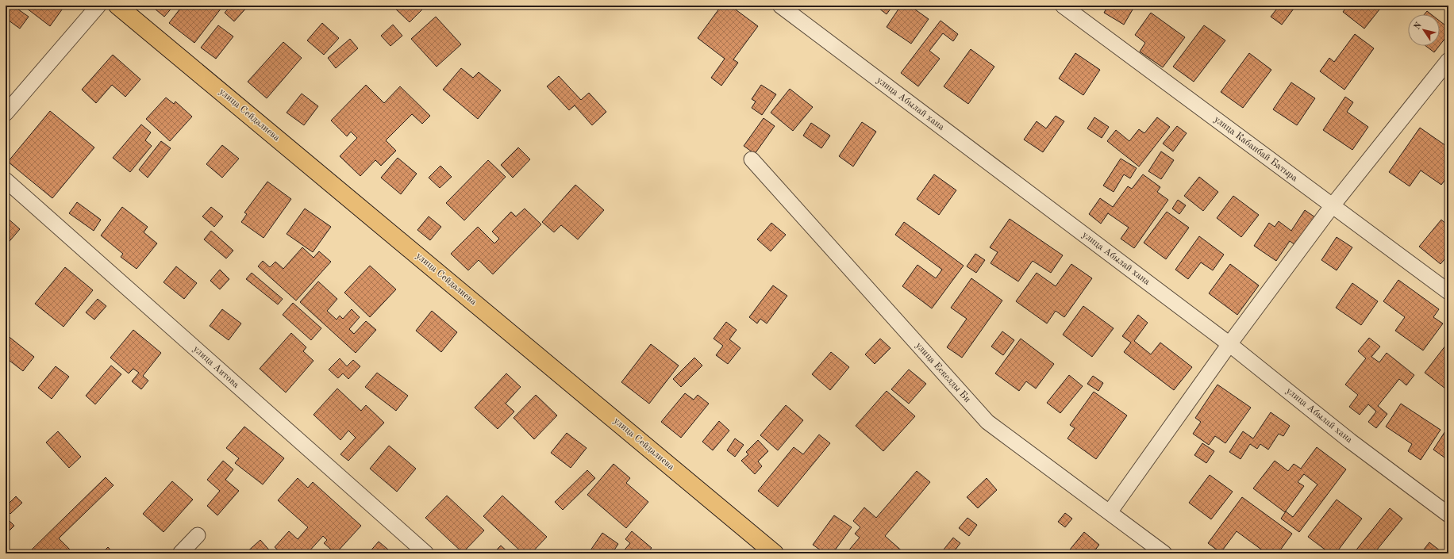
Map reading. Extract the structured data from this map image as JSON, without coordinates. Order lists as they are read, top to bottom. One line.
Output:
{"streets":{"main road":["улица Сейдалиева"],"street":["улица Абылай хана","улица Кабанбай Батыра","улица Аитова","улица Ескелды Би"]},"north":"top left"}
